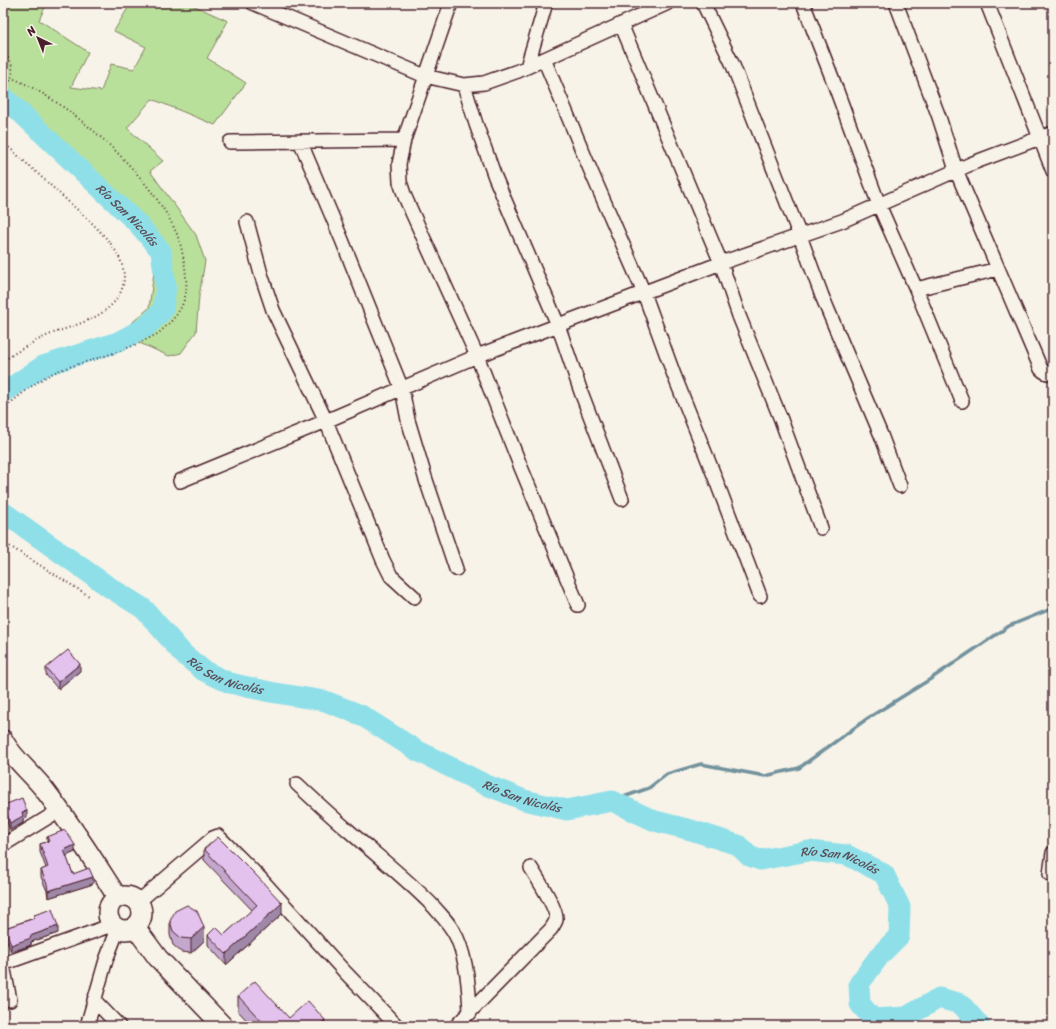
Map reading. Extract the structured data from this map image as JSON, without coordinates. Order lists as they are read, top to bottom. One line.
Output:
{"water":["Río San Nicolás"],"north":"top left"}
